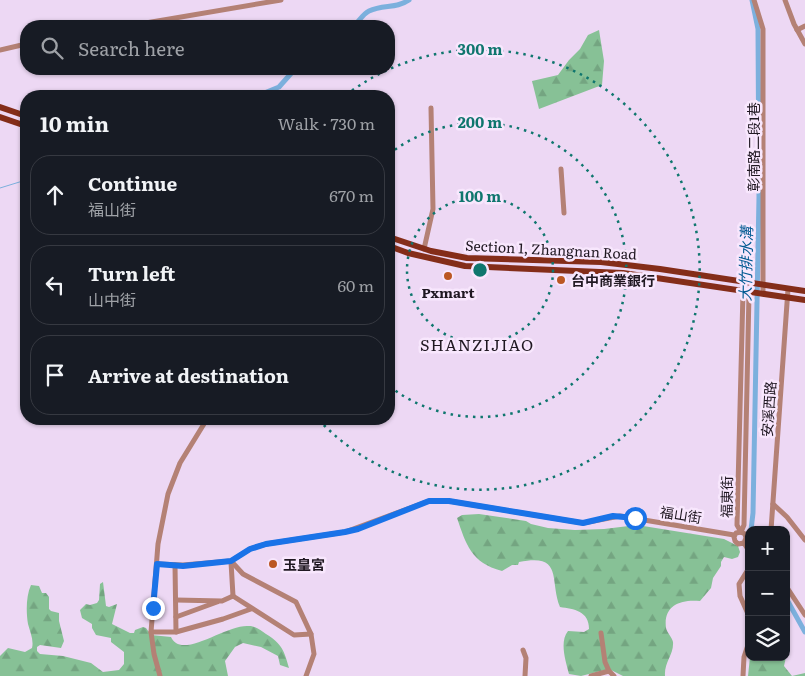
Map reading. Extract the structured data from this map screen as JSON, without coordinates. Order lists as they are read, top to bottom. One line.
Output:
{"streets":{"main road":["Section 1, Zhangnan Road","福東街"],"street":["彰南路二段1巷","安溪西路","福山街"]},"crossings":[["彰南路二段1巷","Section 1, Zhangnan Road"],["Section 1, Zhangnan Road","安溪西路"],["Section 1, Zhangnan Road","福東街"],["福東街","福山街"]],"districts":["SHANZIJIAO"],"water":["大竹排水溝"],"places":["Pxmart","台中商業銀行","玉皇宮"],"page":{"search":"Search here","heading":["10 min","Walk · 730 m"],"list":[["Continue","福山街","670 m"],["Turn left","山中街","60 m"],"Arrive at destination"],"map_buttons":["+","−"]},"rings":["300 m","200 m","100 m"]}
